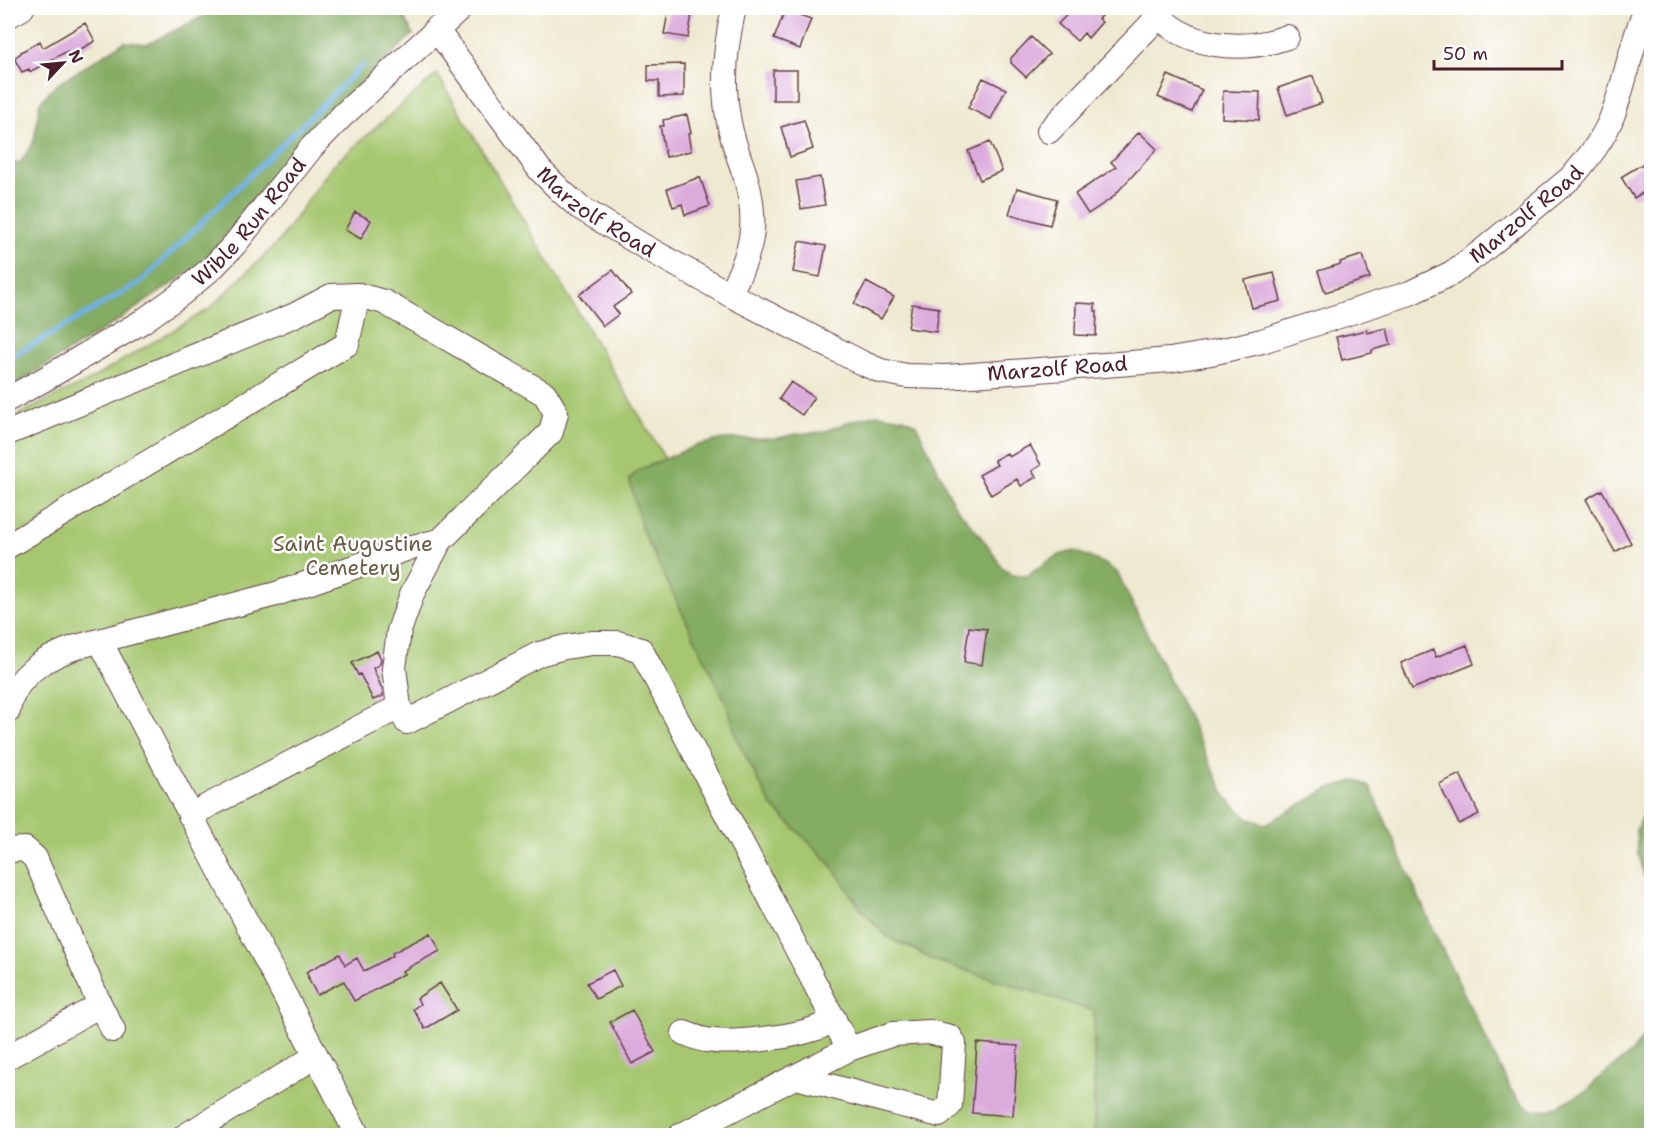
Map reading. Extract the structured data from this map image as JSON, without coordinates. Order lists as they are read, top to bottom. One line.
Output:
{"streets":{"street":["Marzolf Road","Wible Run Road"]},"crossings":[["Marzolf Road","Wible Run Road"]],"parks":["Saint Augustine Cemetery"],"scale_bar":"50 m","north":"top right"}
